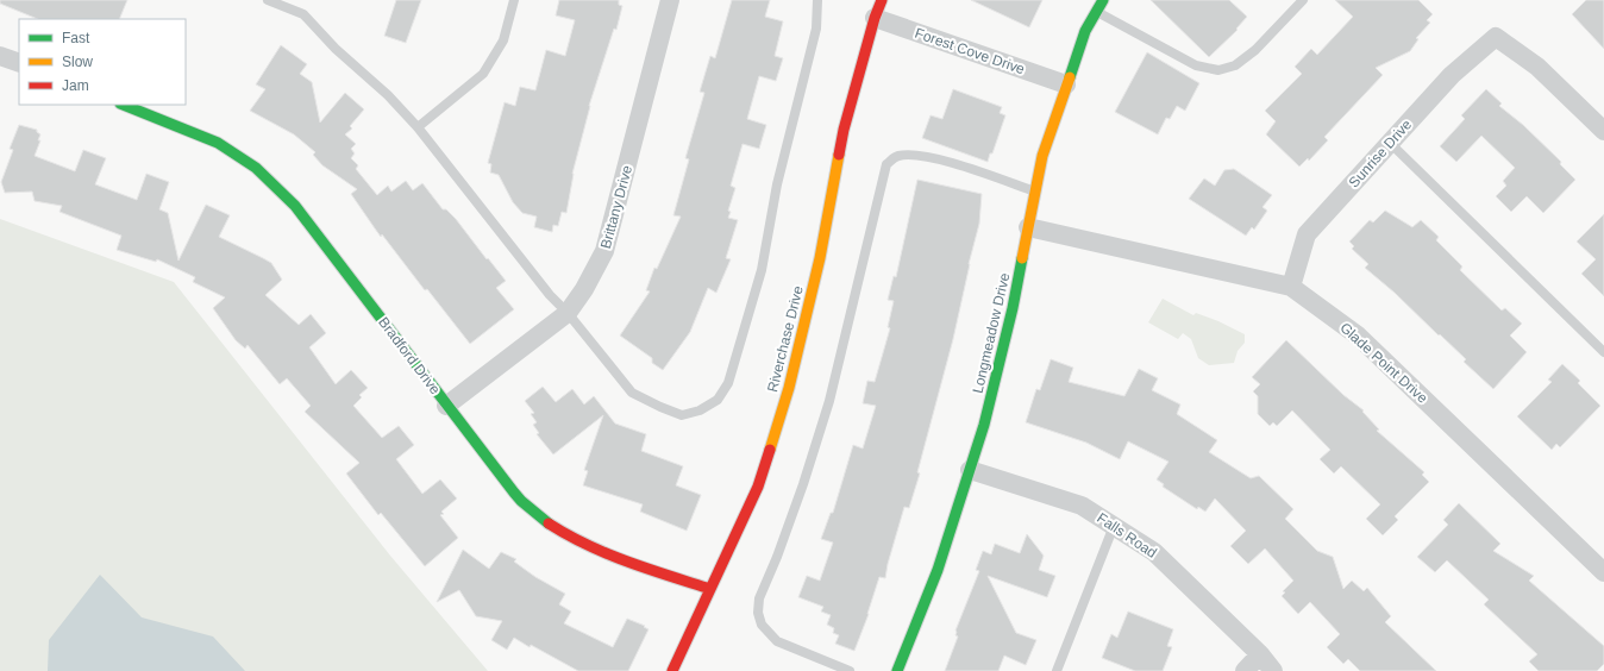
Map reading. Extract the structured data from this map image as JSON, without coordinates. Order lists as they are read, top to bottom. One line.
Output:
{"streets":{"street":["Forest Cove Drive","Sunrise Drive","Brittany Drive","Longmeadow Drive","Riverchase Drive","Bradford Drive","Glade Point Drive","Falls Road"]},"crossings":[["Forest Cove Drive","Longmeadow Drive"],["Forest Cove Drive","Riverchase Drive"],["Sunrise Drive","Glade Point Drive"],["Brittany Drive","Bradford Drive"],["Longmeadow Drive","Glade Point Drive"],["Longmeadow Drive","Falls Road"],["Riverchase Drive","Bradford Drive"]],"legend":["Fast","Slow","Jam"]}
